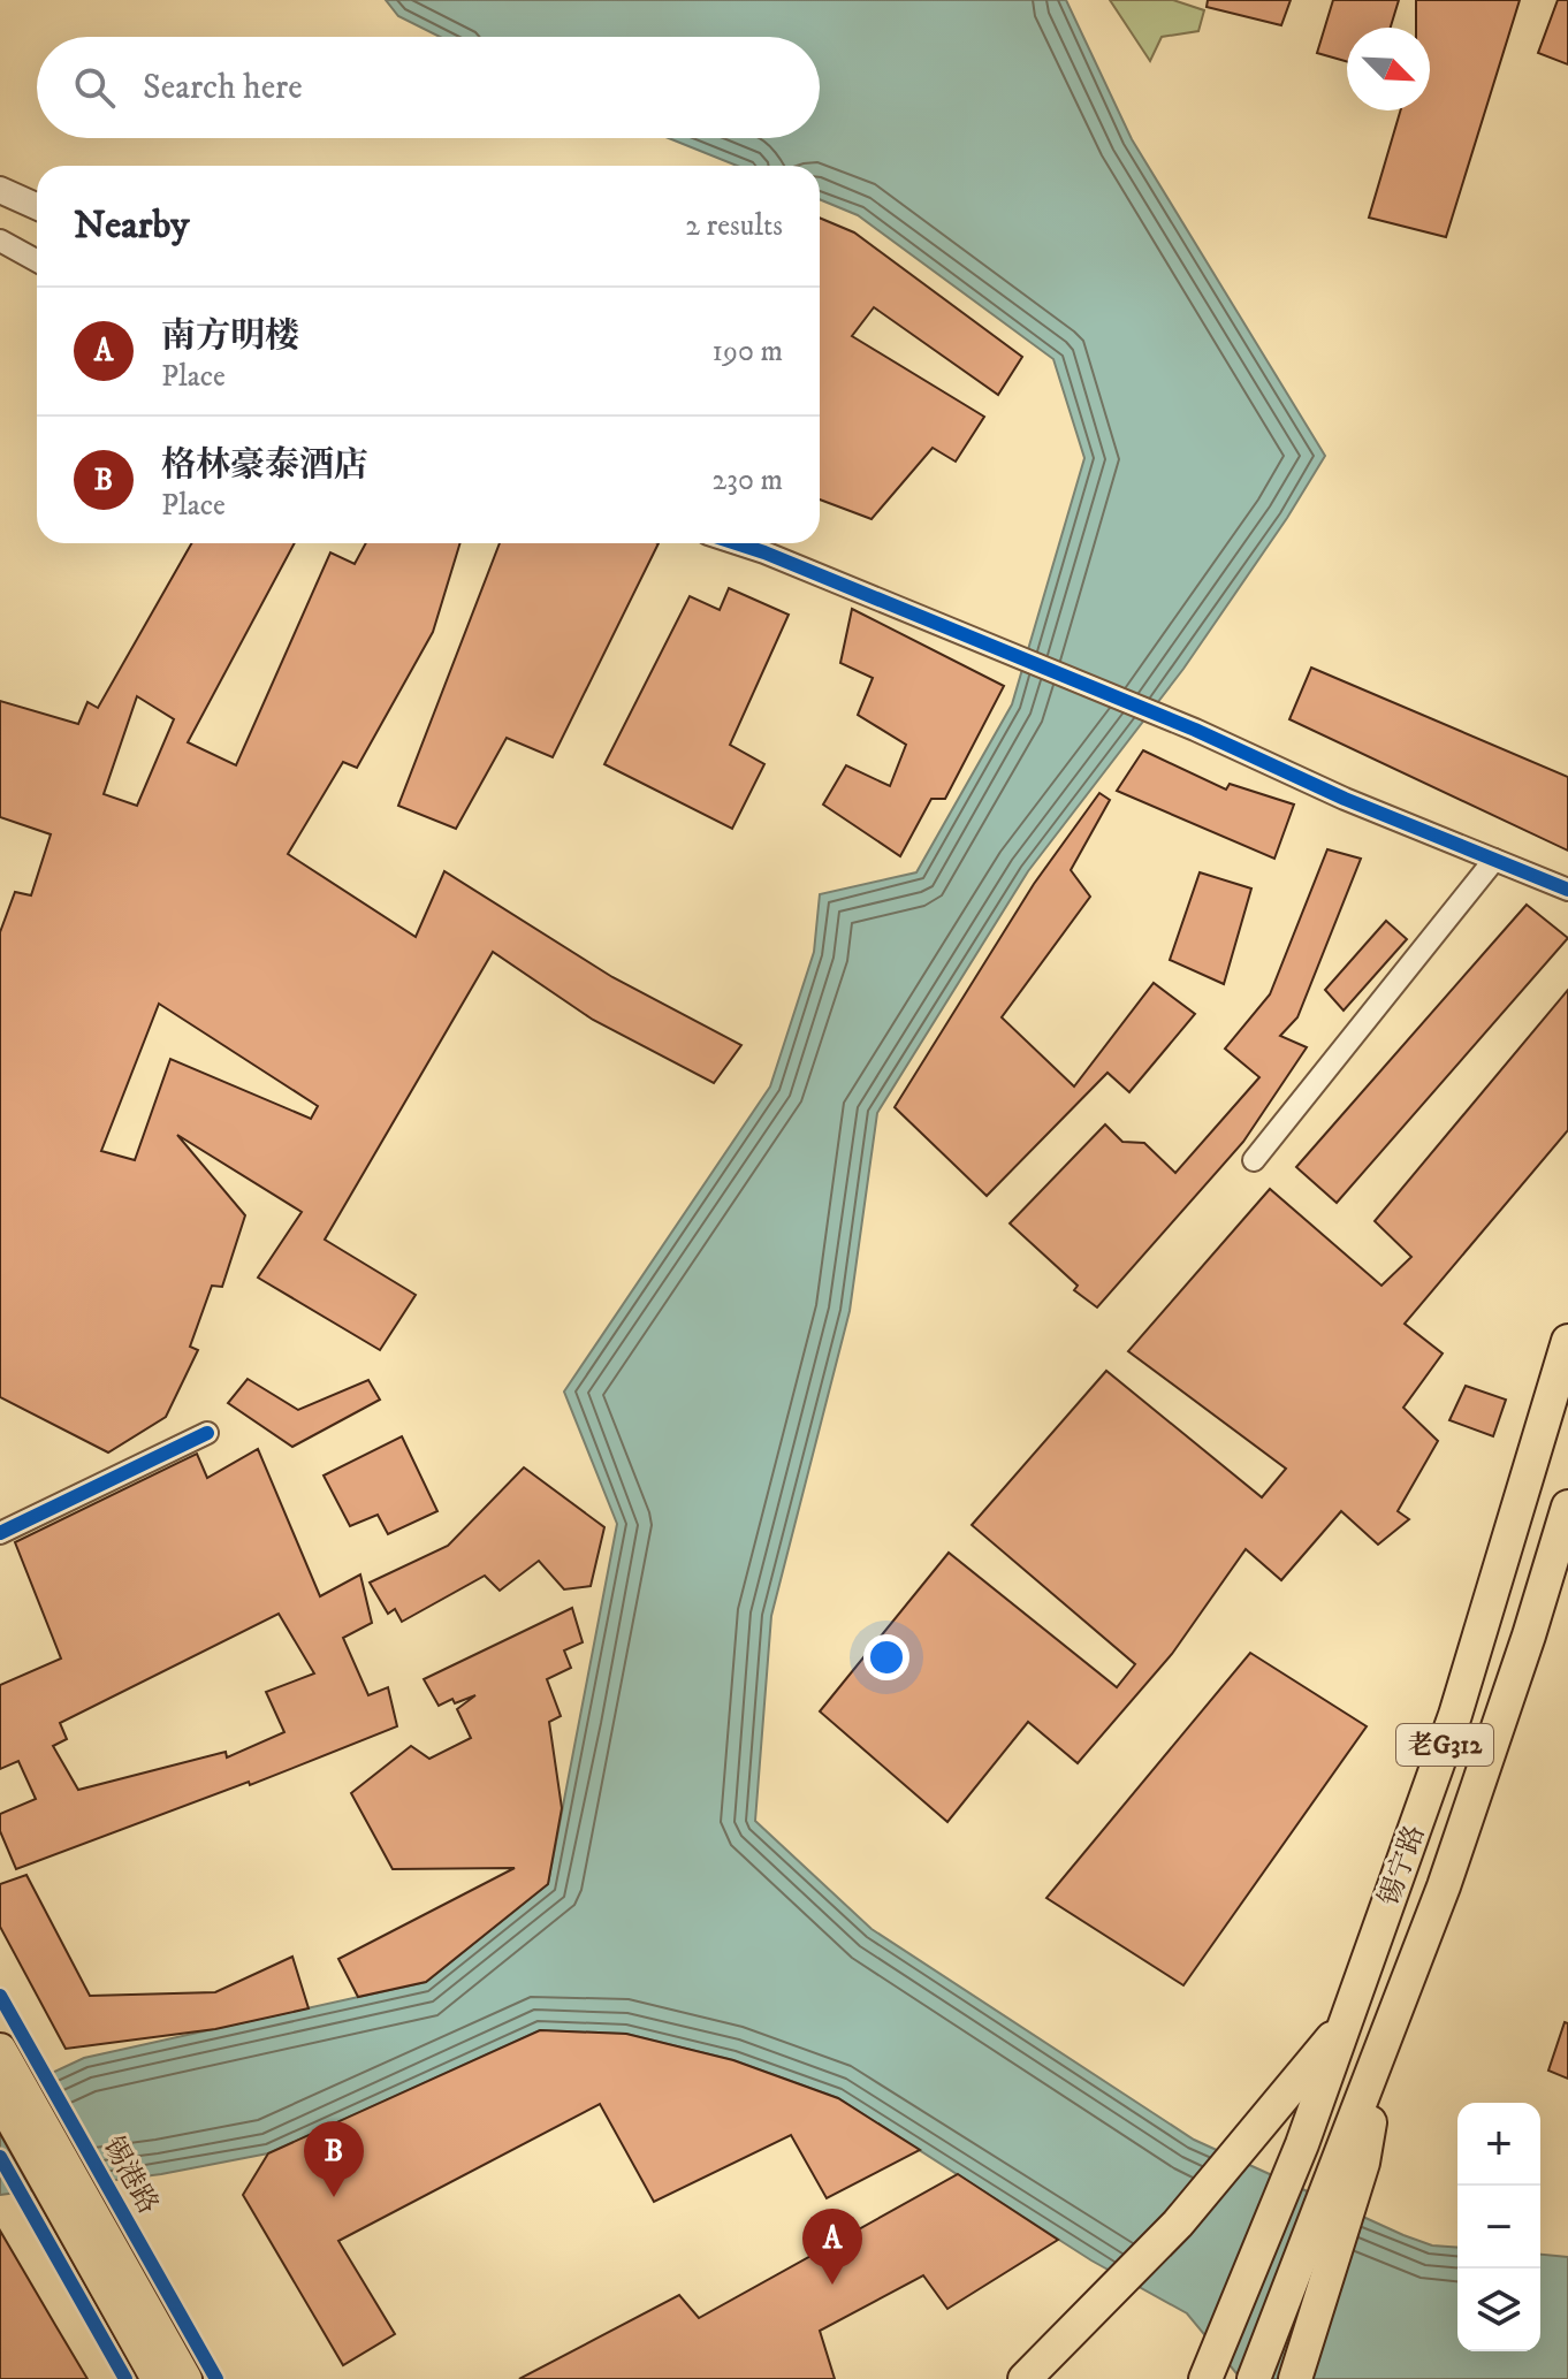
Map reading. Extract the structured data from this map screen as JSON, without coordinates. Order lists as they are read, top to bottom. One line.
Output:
{"streets":{"main road":["老G312","锡宁路","锡港路"]},"north":"bottom right","page":{"search":"Search here","heading":["Nearby","2 results"],"list":[{"mark":"A","name":"南方明楼","note":"Place","value":"190 m"},{"mark":"B","name":"格林豪泰酒店","note":"Place","value":"230 m"}],"map_buttons":["+","−"],"pins":["B","A"]}}
